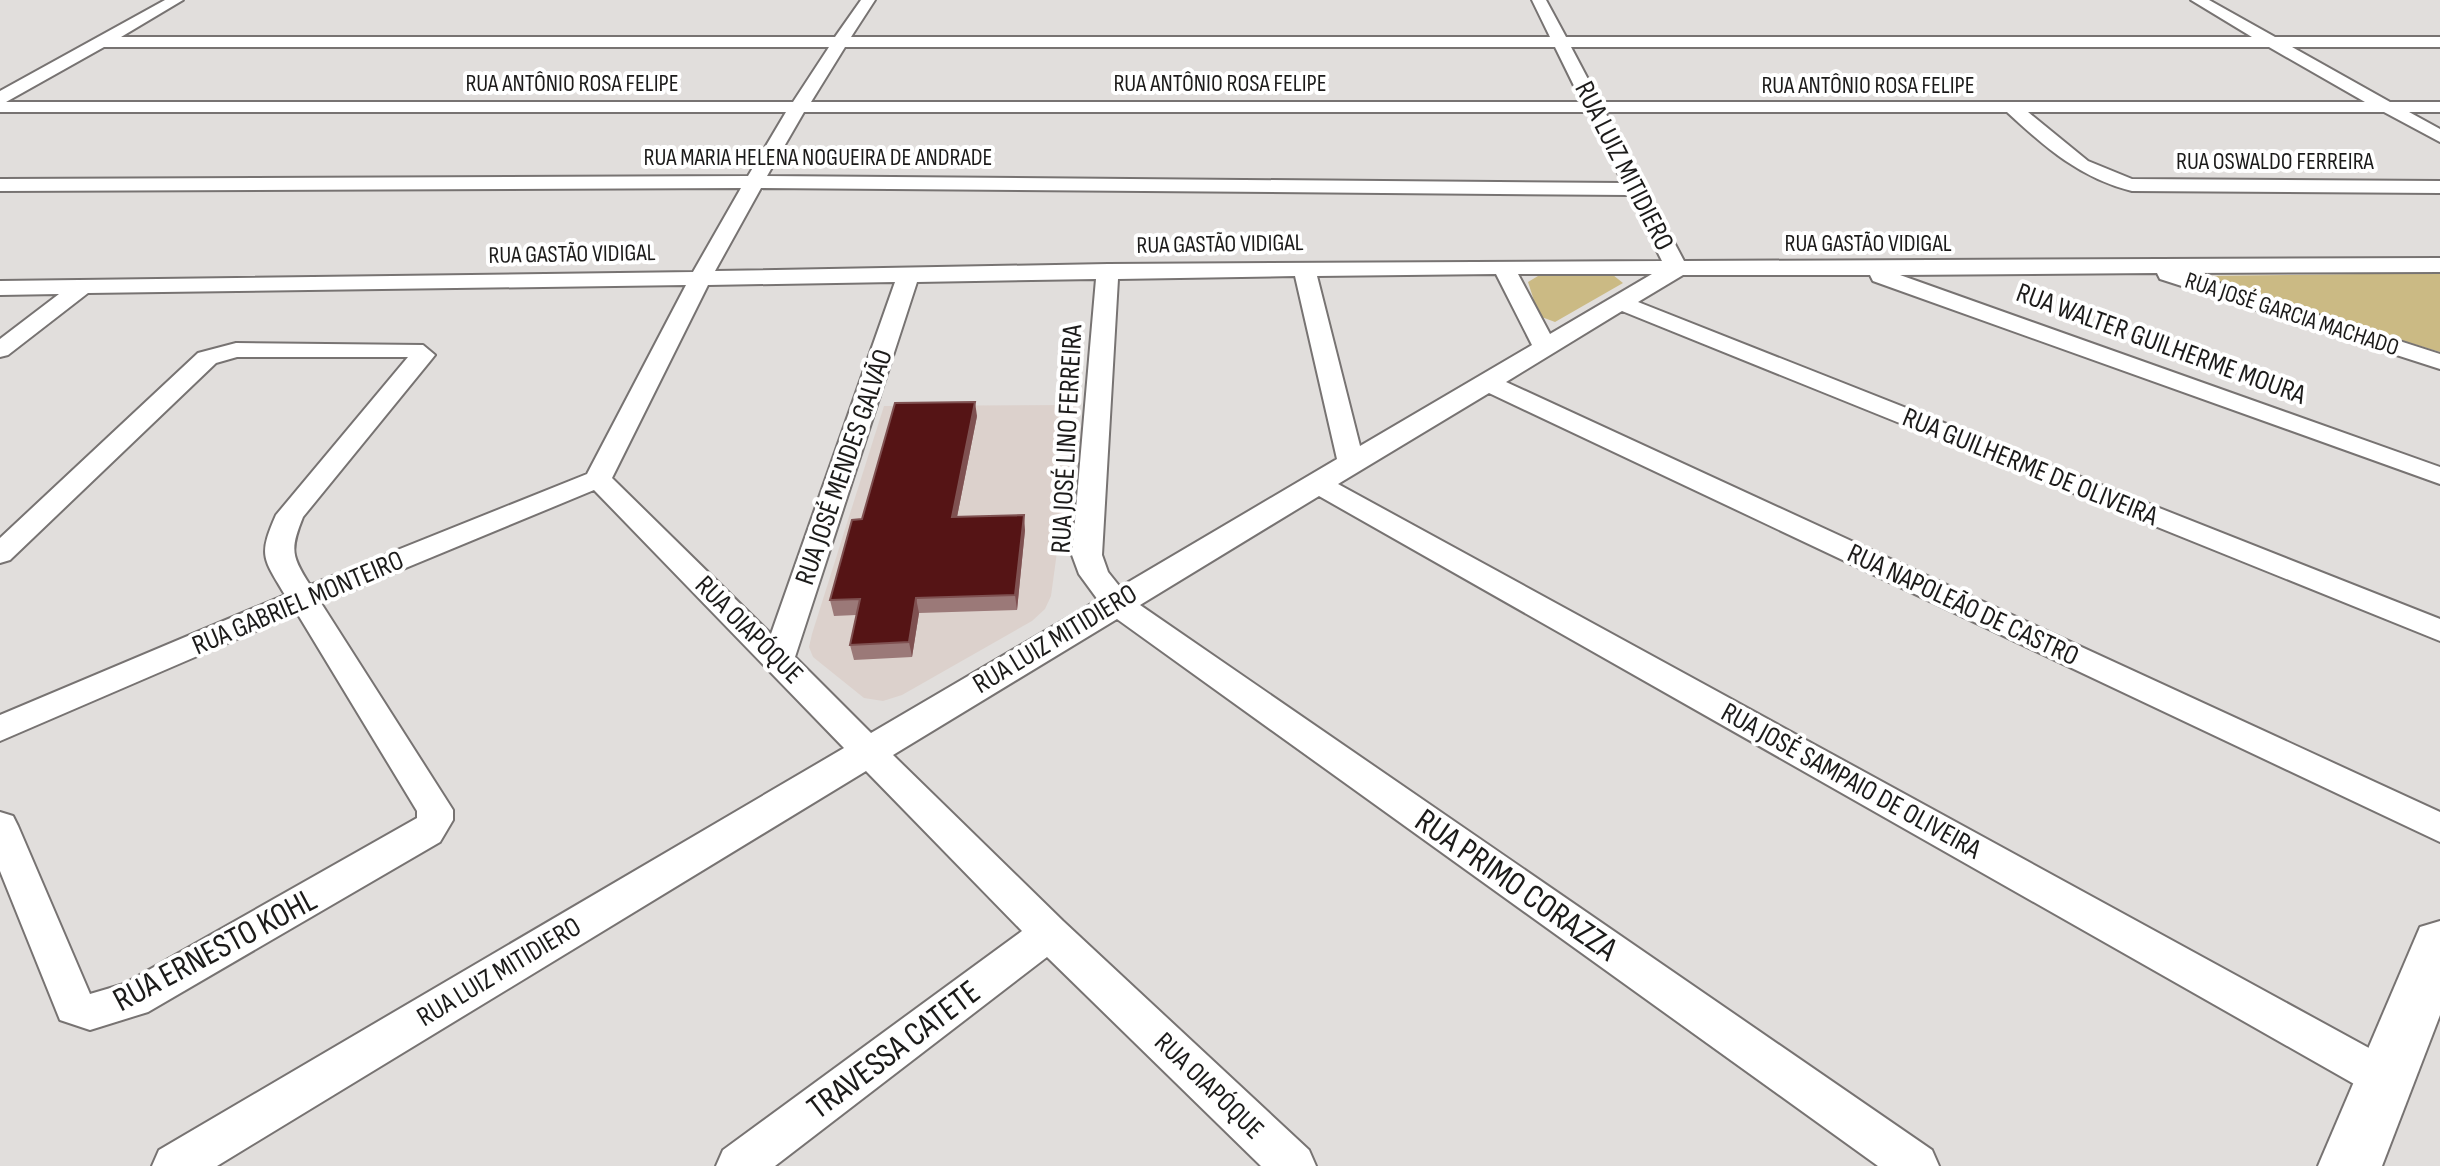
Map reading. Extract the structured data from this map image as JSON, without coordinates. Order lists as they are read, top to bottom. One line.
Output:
{"streets":{"street":["RUA ANTÔNIO ROSA FELIPE","RUA MARIA HELENA NOGUEIRA DE ANDRADE","RUA OSWALDO FERREIRA","RUA LUIZ MITIDIERO","RUA GASTÃO VIDIGAL","RUA JOSÉ GARCIA MACHADO","RUA WALTER GUILHERME MOURA","RUA JOSÉ LINO FERREIRA","RUA JOSÉ MENDES GALVÃO","RUA GUILHERME DE OLIVEIRA","RUA GABRIEL MONTEIRO","RUA NAPOLEÃO DE CASTRO","RUA OIAPÓQUE","RUA JOSÉ SAMPAIO DE OLIVEIRA","RUA PRIMO CORAZZA","RUA ERNESTO KOHL","TRAVESSA CATETE"]},"crossings":[["RUA ANTÔNIO ROSA FELIPE","RUA OSWALDO FERREIRA"],["RUA ANTÔNIO ROSA FELIPE","RUA LUIZ MITIDIERO"],["RUA MARIA HELENA NOGUEIRA DE ANDRADE","RUA LUIZ MITIDIERO"],["RUA LUIZ MITIDIERO","RUA GASTÃO VIDIGAL"],["RUA LUIZ MITIDIERO","RUA JOSÉ LINO FERREIRA"],["RUA LUIZ MITIDIERO","RUA GUILHERME DE OLIVEIRA"],["RUA LUIZ MITIDIERO","RUA NAPOLEÃO DE CASTRO"],["RUA LUIZ MITIDIERO","RUA OIAPÓQUE"],["RUA LUIZ MITIDIERO","RUA JOSÉ SAMPAIO DE OLIVEIRA"],["RUA LUIZ MITIDIERO","RUA PRIMO CORAZZA"],["RUA GASTÃO VIDIGAL","RUA JOSÉ GARCIA MACHADO"],["RUA GASTÃO VIDIGAL","RUA WALTER GUILHERME MOURA"],["RUA GASTÃO VIDIGAL","RUA JOSÉ LINO FERREIRA"],["RUA GASTÃO VIDIGAL","RUA JOSÉ MENDES GALVÃO"],["RUA JOSÉ LINO FERREIRA","RUA PRIMO CORAZZA"],["RUA JOSÉ MENDES GALVÃO","RUA OIAPÓQUE"],["RUA GABRIEL MONTEIRO","RUA OIAPÓQUE"],["RUA GABRIEL MONTEIRO","RUA ERNESTO KOHL"],["RUA OIAPÓQUE","TRAVESSA CATETE"]]}
